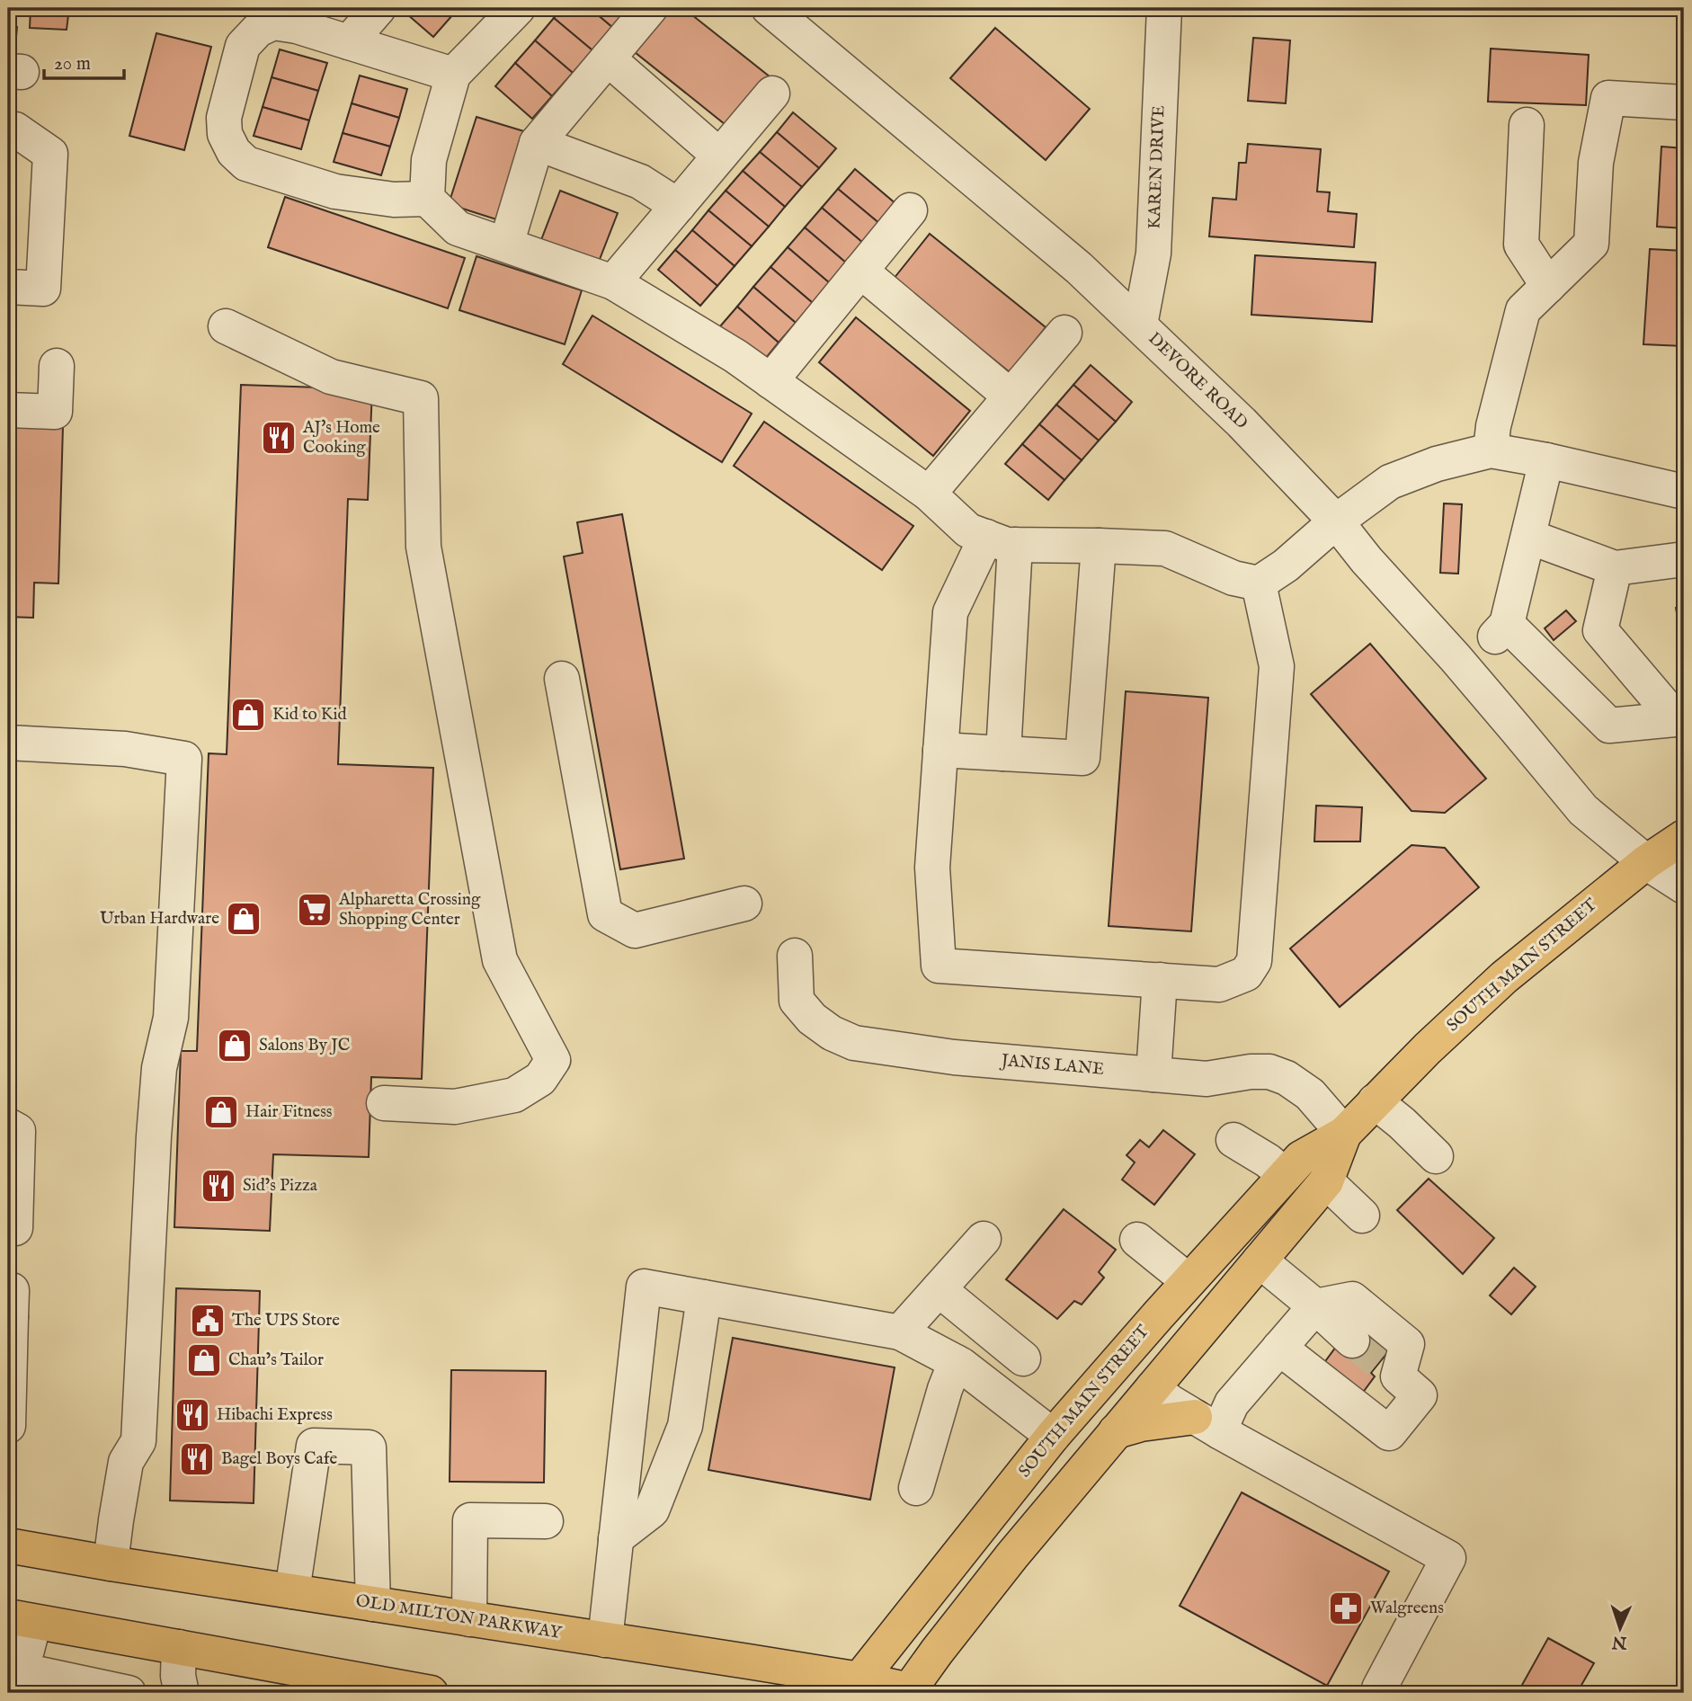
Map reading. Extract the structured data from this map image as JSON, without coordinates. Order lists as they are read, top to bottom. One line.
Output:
{"streets":{"highway":["SOUTH MAIN STREET","OLD MILTON PARKWAY"],"street":["KAREN DRIVE","DEVORE ROAD","JANIS LANE"]},"crossings":[["KAREN DRIVE","DEVORE ROAD"],["DEVORE ROAD","SOUTH MAIN STREET"],["SOUTH MAIN STREET","JANIS LANE"],["SOUTH MAIN STREET","OLD MILTON PARKWAY"]],"places":{"restaurant":["AJ's Home Cooking","Sid’s Pizza","Hibachi Express","Bagel Boys Cafe"],"shop":["Kid to Kid","Urban Hardware","Salons By JC","Hair Fitness","Chau’s Tailor"],"supermarket":["Alpharetta Crossing Shopping Center"],"public building":["The UPS Store"],"pharmacy":["Walgreens"]},"scale_bar":"20 m","north":"bottom"}
